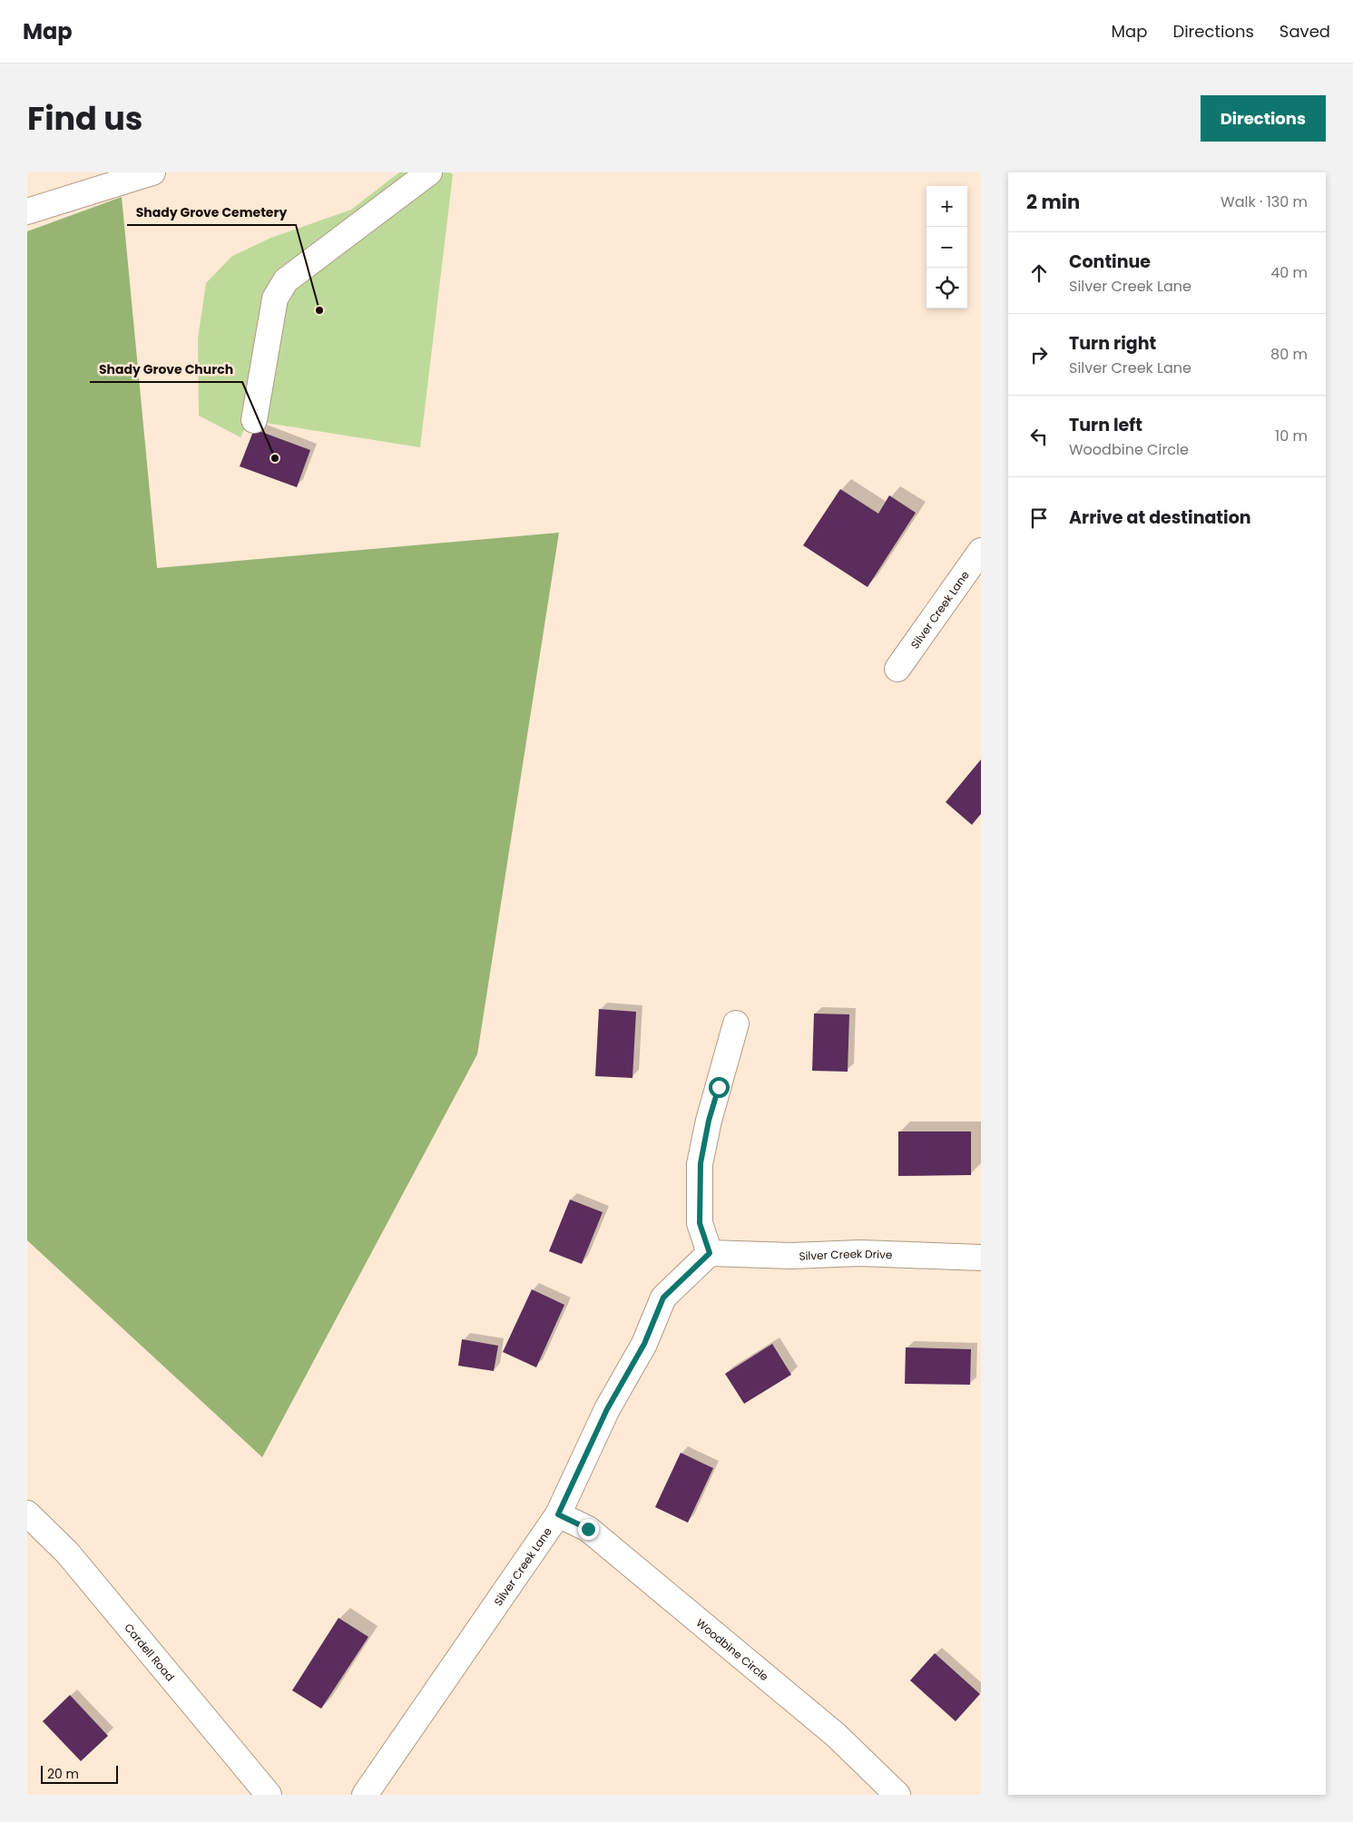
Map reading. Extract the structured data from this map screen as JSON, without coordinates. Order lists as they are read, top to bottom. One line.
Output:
{"streets":{"street":["Silver Creek Lane","Silver Creek Drive","Woodbine Circle","Cardell Road"]},"crossings":[["Silver Creek Lane","Silver Creek Drive"],["Silver Creek Lane","Woodbine Circle"]],"places":["Shady Grove Cemetery","Shady Grove Church"],"scale_bar":"20 m","page":{"header":"Map","nav":["Map","Directions","Saved"],"title":"Find us","buttons":"Directions","heading":["2 min","Walk · 130 m"],"map_buttons":["+","−"],"list":[["Continue","Silver Creek Lane","40 m"],["Turn right","Silver Creek Lane","80 m"],["Turn left","Woodbine Circle","10 m"],"Arrive at destination"],"scale":"20 m"}}
